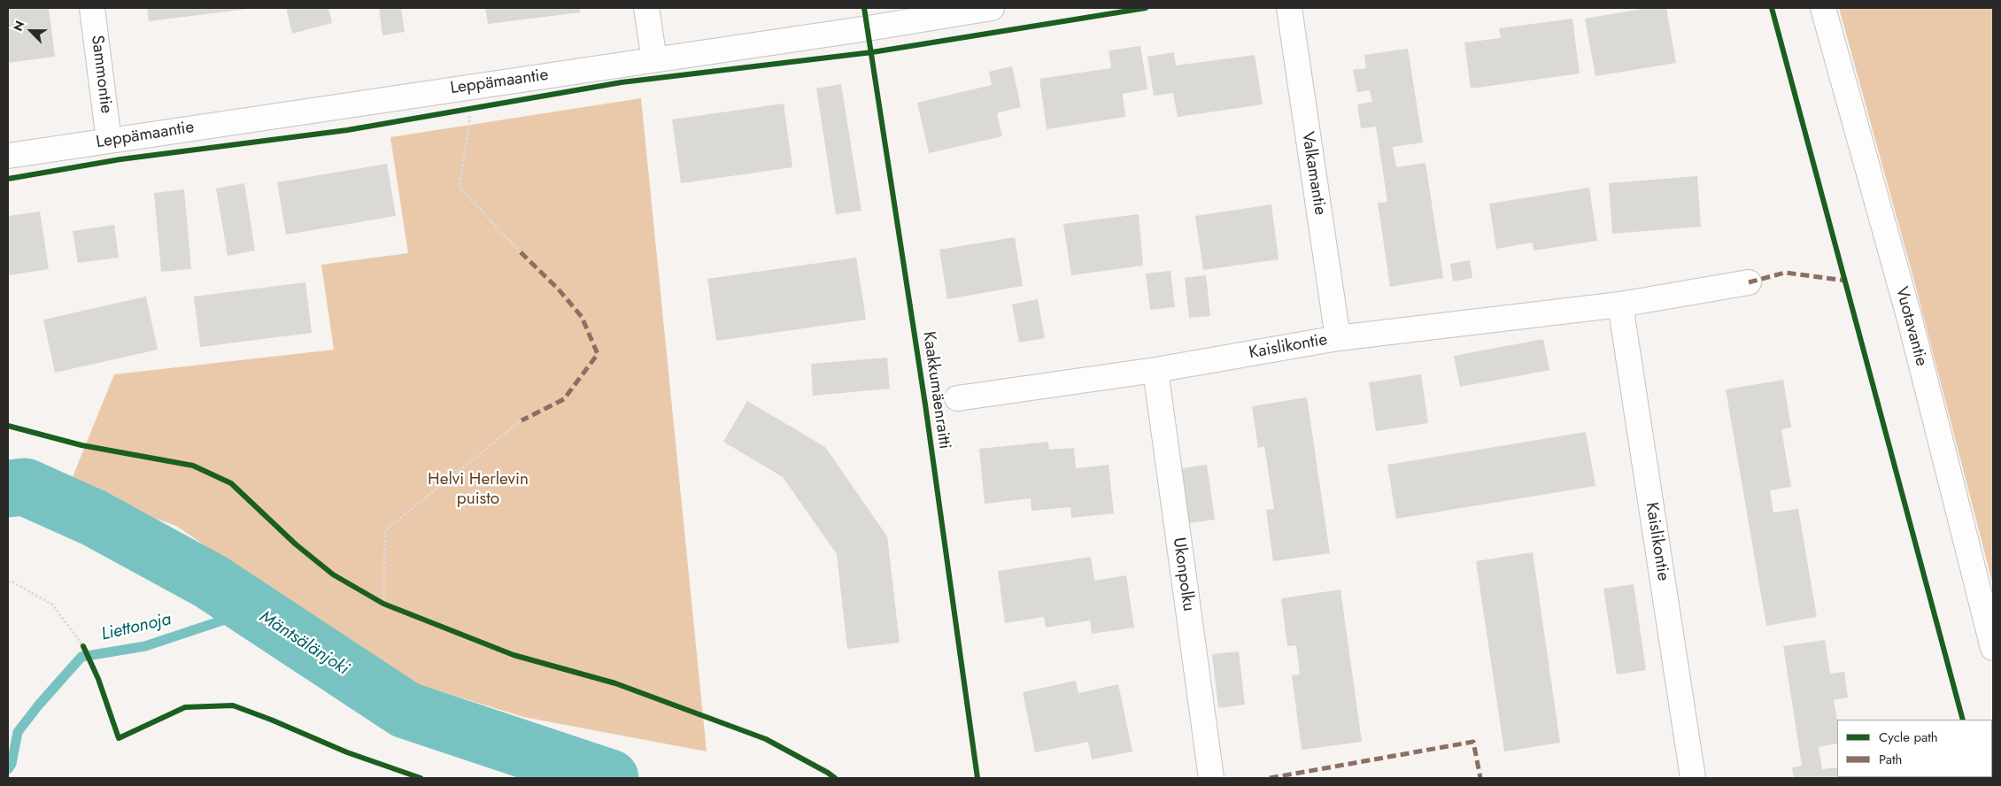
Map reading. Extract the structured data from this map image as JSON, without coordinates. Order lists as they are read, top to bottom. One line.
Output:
{"streets":{"street":["Sammontie","Leppämaantie","Valkamantie","Vuotavantie","Kaislikontie","Ukonpolku"],"cycle path":["Kaakkumäenraitti"]},"crossings":[["Sammontie","Leppämaantie"],["Valkamantie","Kaislikontie"],["Kaislikontie","Ukonpolku"]],"water":["Liettonoja","Mäntsälänjoki"],"parks":["Helvi Herlevin puisto"],"legend":["Cycle path","Path"],"north":"top left"}
